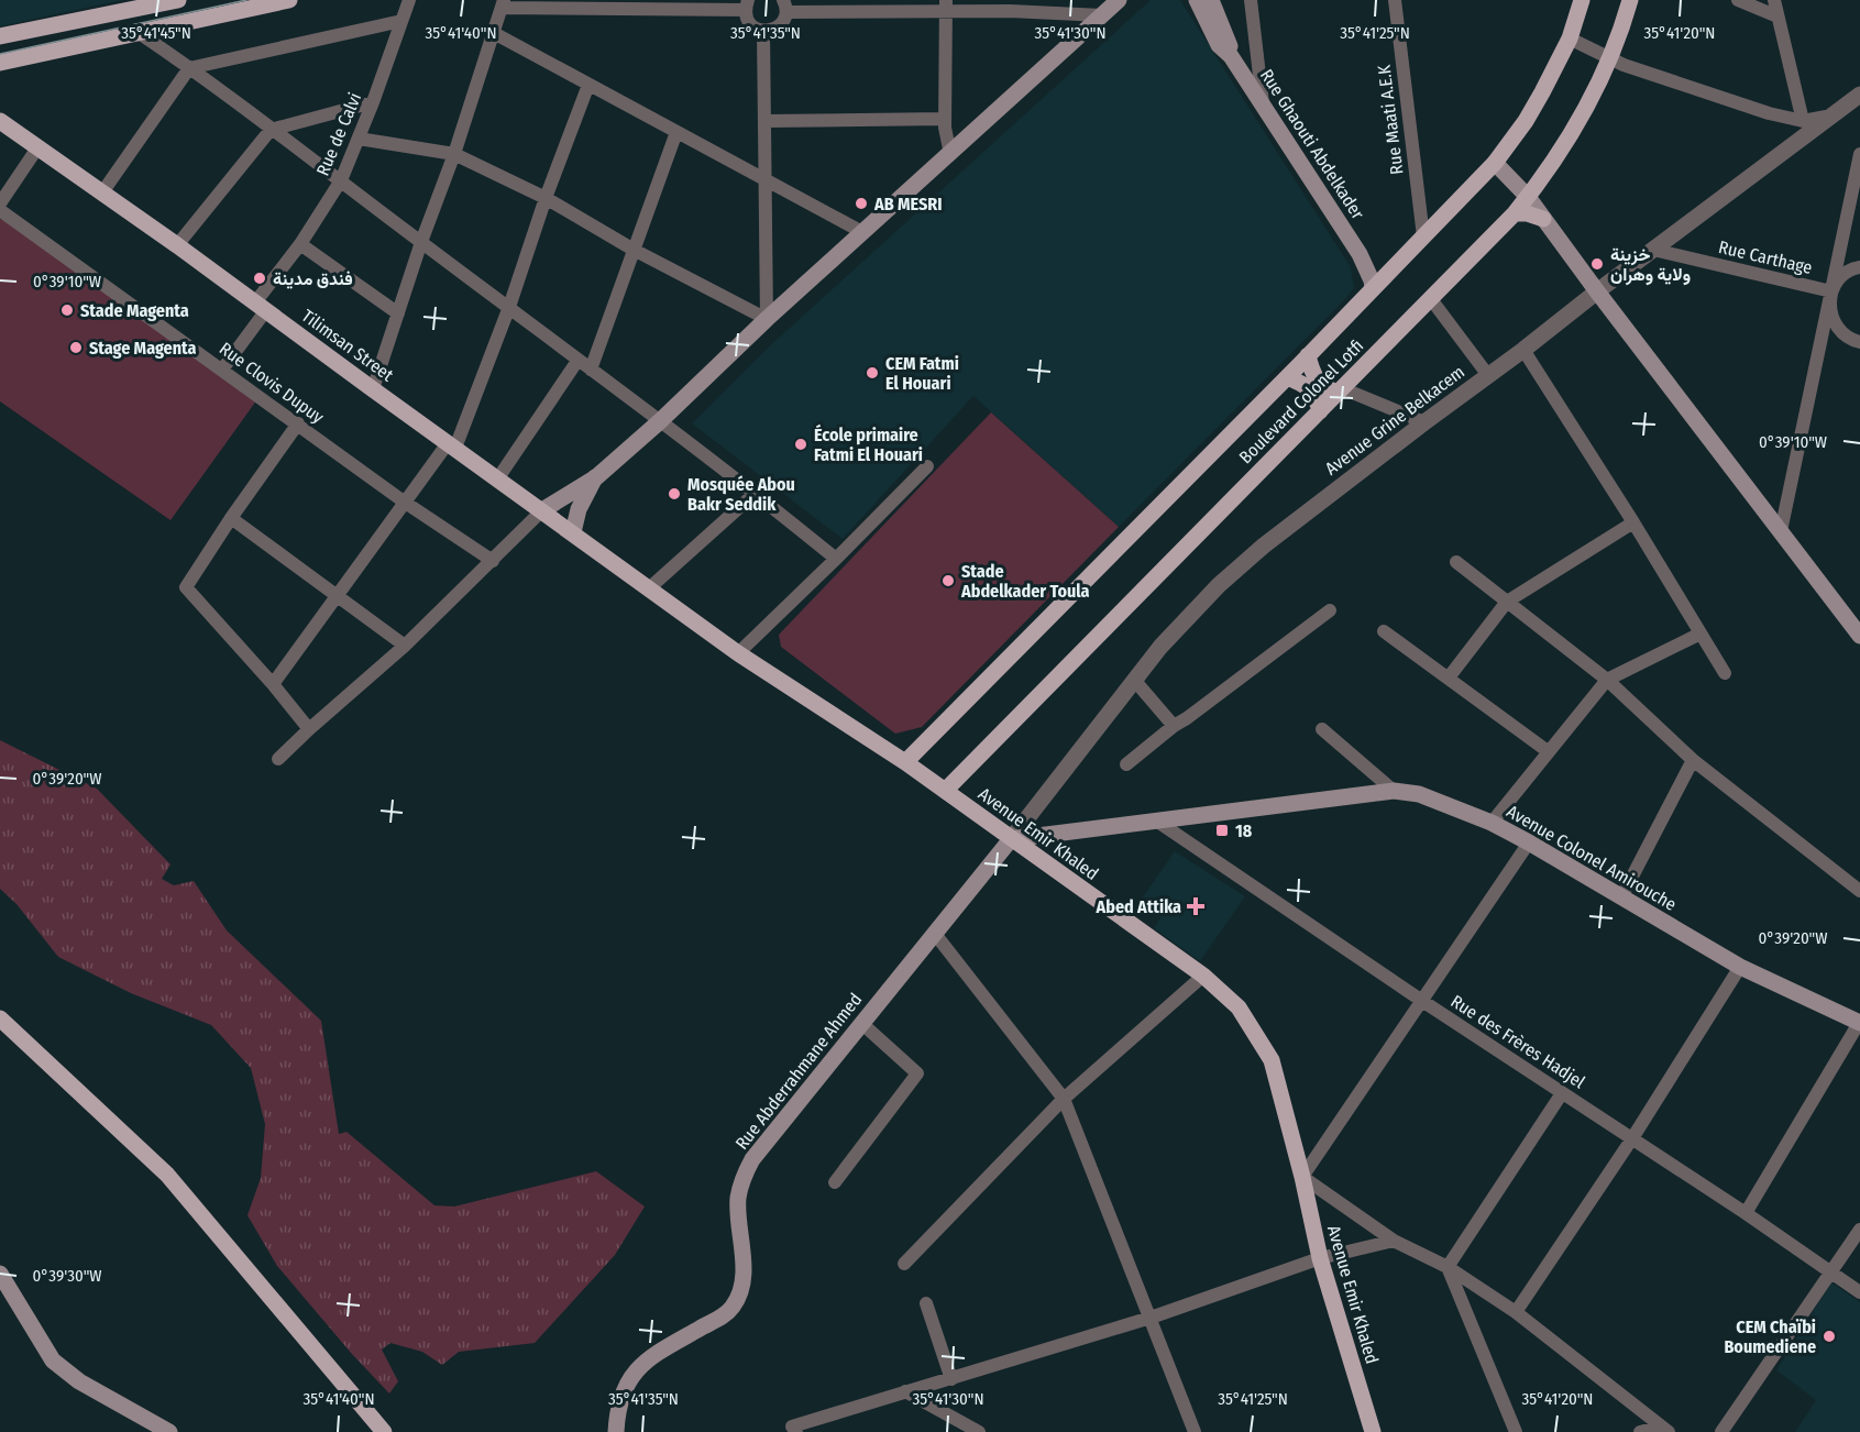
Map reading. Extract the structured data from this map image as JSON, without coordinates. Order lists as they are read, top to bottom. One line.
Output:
{"streets":{"main road":["Rue Ghaouti Abdelkader","Tilimsan Street","Boulevard Colonel Lotfi","Avenue Emir Khaled","Avenue Colonel Amirouche","Rue Abderrahmane Ahmed"],"street":["Rue Maati A.E.K","Rue de Calvi","Rue Carthage","Rue Clovis Dupuy","Avenue Grine Belkacem","Rue des Frères Hadjel"]},"crossings":[["Rue Maati A.E.K","Boulevard Colonel Lotfi"],["Rue de Calvi","Tilimsan Street"],["Rue de Calvi","Rue Clovis Dupuy"],["Rue Ghaouti Abdelkader","Boulevard Colonel Lotfi"],["Rue Carthage","Avenue Grine Belkacem"],["Tilimsan Street","Avenue Emir Khaled"],["Boulevard Colonel Lotfi","Avenue Emir Khaled"],["Avenue Grine Belkacem","Avenue Emir Khaled"],["Avenue Grine Belkacem","Avenue Colonel Amirouche"],["Avenue Grine Belkacem","Rue Abderrahmane Ahmed"],["Avenue Emir Khaled","Avenue Colonel Amirouche"],["Avenue Emir Khaled","Rue Abderrahmane Ahmed"],["Avenue Colonel Amirouche","Rue des Frères Hadjel"],["Avenue Colonel Amirouche","Rue Abderrahmane Ahmed"]],"places":{"other":["AB MESRI","خزينة ولاية وهران","فندق مدينة","Stade Magenta","Stage Magenta","CEM Fatmi El Houari","École primaire Fatmi El Houari","Mosquée Abou Bakr Seddik","Stade Abdelkader Toula","CEM Chaïbi Boumediene"],"transit":["18"],"health":["Abed Attika"]},"coordinates":["35°41'45\"N","35°41'40\"N","35°41'35\"N","35°41'30\"N","35°41'25\"N","35°41'20\"N","0°39'10\"W","0°39'20\"W","0°39'30\"W"]}
